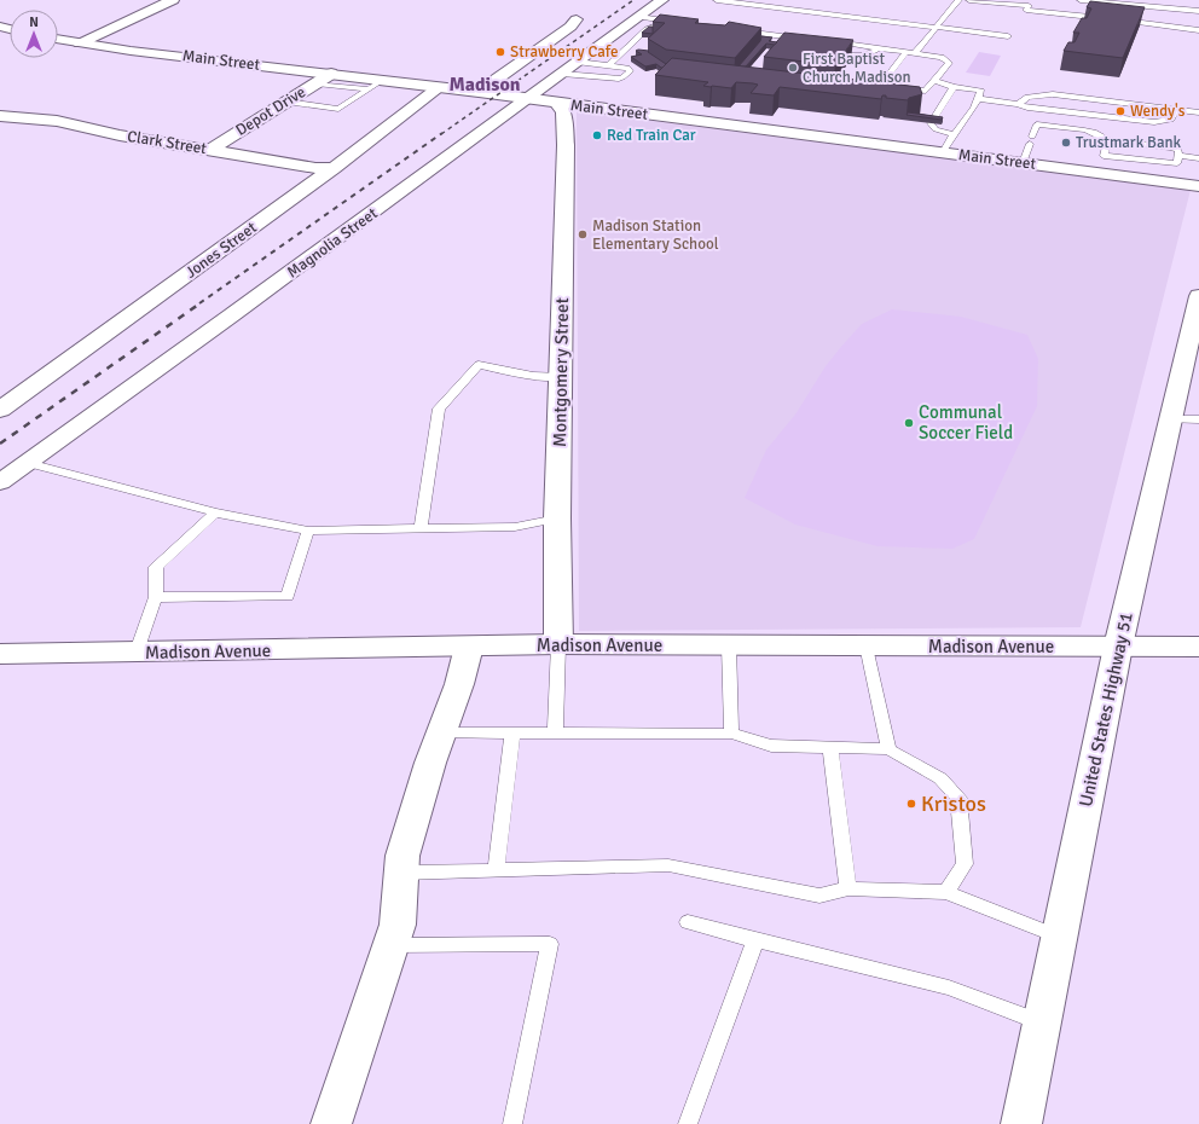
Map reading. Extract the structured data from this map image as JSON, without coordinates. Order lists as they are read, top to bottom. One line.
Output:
{"streets":{"street":["Main Street","Depot Drive","Clark Street","Magnolia Street","Jones Street","Montgomery Street","Madison Avenue","United States Highway 51"]},"crossings":[["Main Street","Depot Drive"],["Main Street","Magnolia Street"],["Main Street","Jones Street"],["Main Street","Montgomery Street"],["Depot Drive","Clark Street"],["Clark Street","Jones Street"],["Montgomery Street","Madison Avenue"],["Madison Avenue","United States Highway 51"]],"districts":["Madison"],"places":["Strawberry Cafe","First Baptist Church Madison","Wendy's","Red Train Car","Trustmark Bank","Madison Station Elementary School","Communal Soccer Field","Kristos"],"north":"top"}
